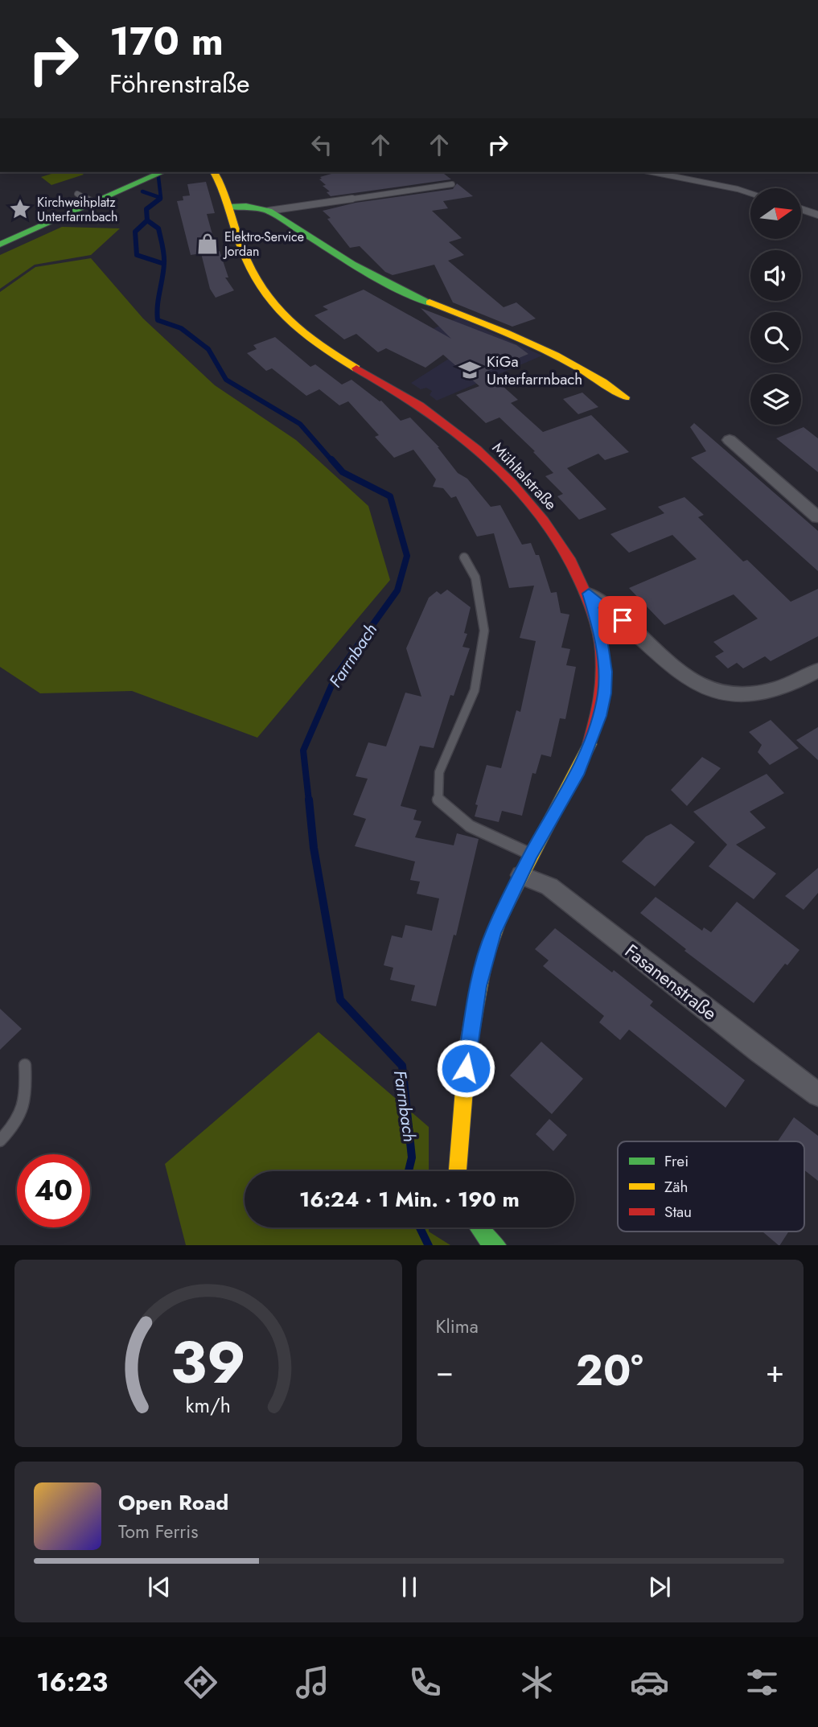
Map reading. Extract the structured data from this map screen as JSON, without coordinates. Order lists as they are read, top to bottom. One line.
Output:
{"streets":{"street":["Mühltalstraße","Fasanenstraße"]},"crossings":[["Mühltalstraße","Fasanenstraße"]],"water":["Farrnbach"],"places":{"place":["Kirchweihplatz Unterfarrnbach"],"shop":["Elektro-Service Jordan"],"school or university":["KiGa Unterfarrnbach"]},"legend":["Frei","Zäh","Stau"],"north":"right","page":{"turn":["170 m","Föhrenstraße"],"limit":"40","trip":"16:24 · 1 Min. · 190 m","tile":"Klima","heat":["−","20°","+"],"song":["Open Road","Tom Ferris"],"tabs":"16:23","gauge":["39","km/h"]}}
